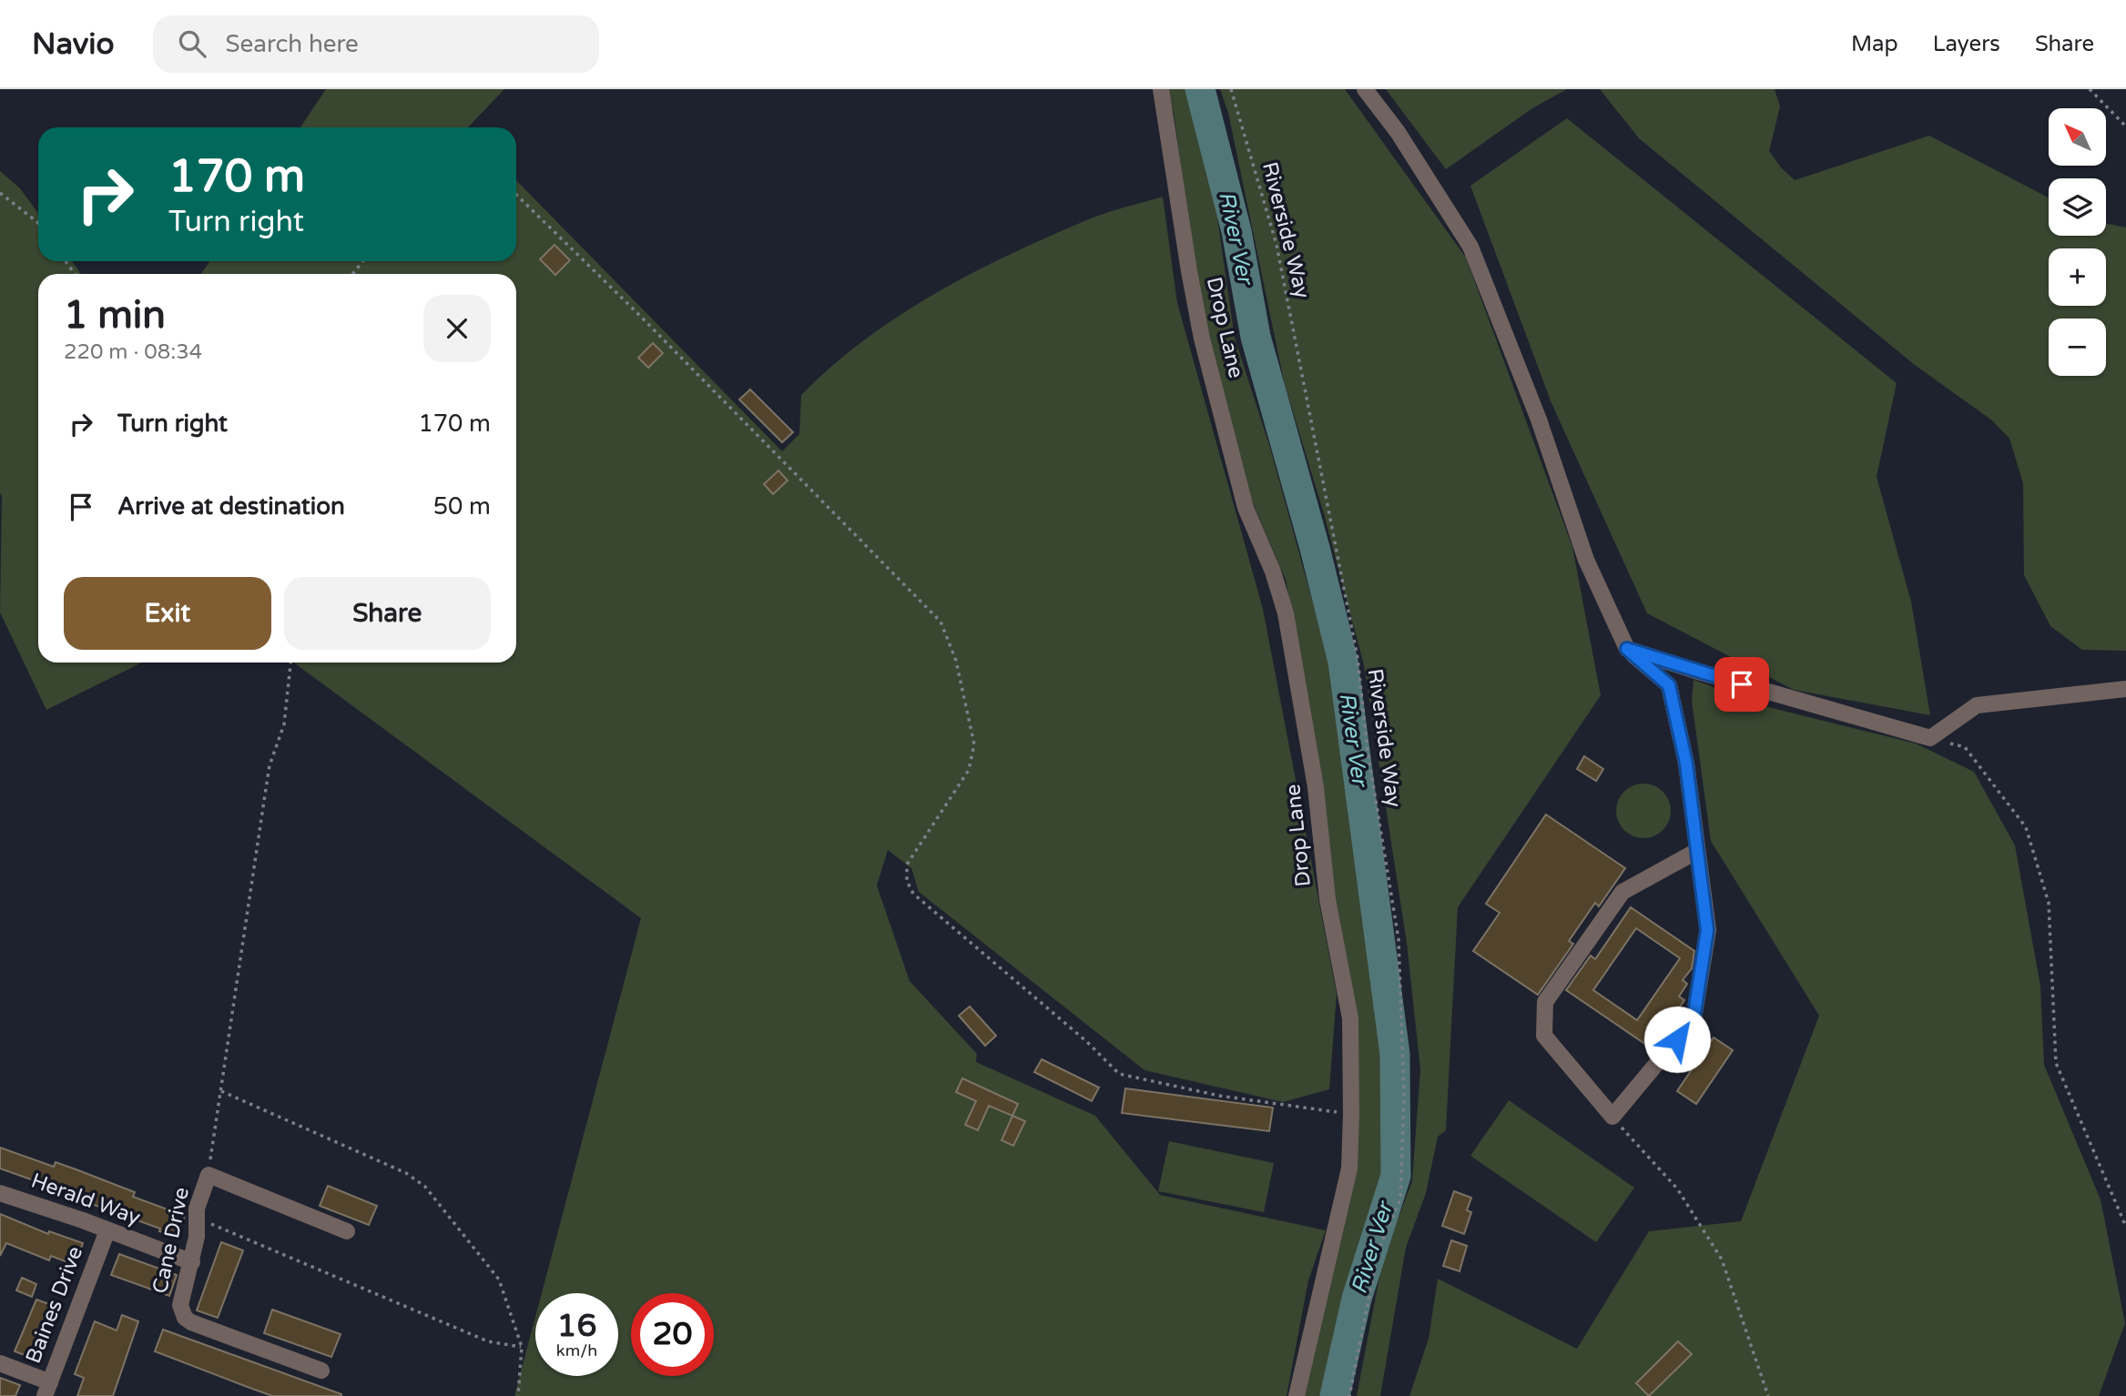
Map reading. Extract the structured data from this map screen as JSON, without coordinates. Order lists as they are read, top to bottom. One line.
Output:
{"streets":{"street":["Drop Lane","Herald Way","Cane Drive","Baines Drive"],"path":["Riverside Way"]},"crossings":[["Herald Way","Cane Drive"],["Herald Way","Baines Drive"]],"water":["River Ver"],"north":"top left","page":{"header":"Navio","search":"Search here","nav":["Map","Layers","Share"],"map_buttons":["+","−"],"turn":["170 m","Turn right"],"heading":["1 min","220 m · 08:34"],"list":[{"name":"Turn right","value":"170 m"},{"name":"Arrive at destination","value":"50 m"}],"buttons":["Exit","Share"],"speed":"16 km/h","limit":"20"}}
